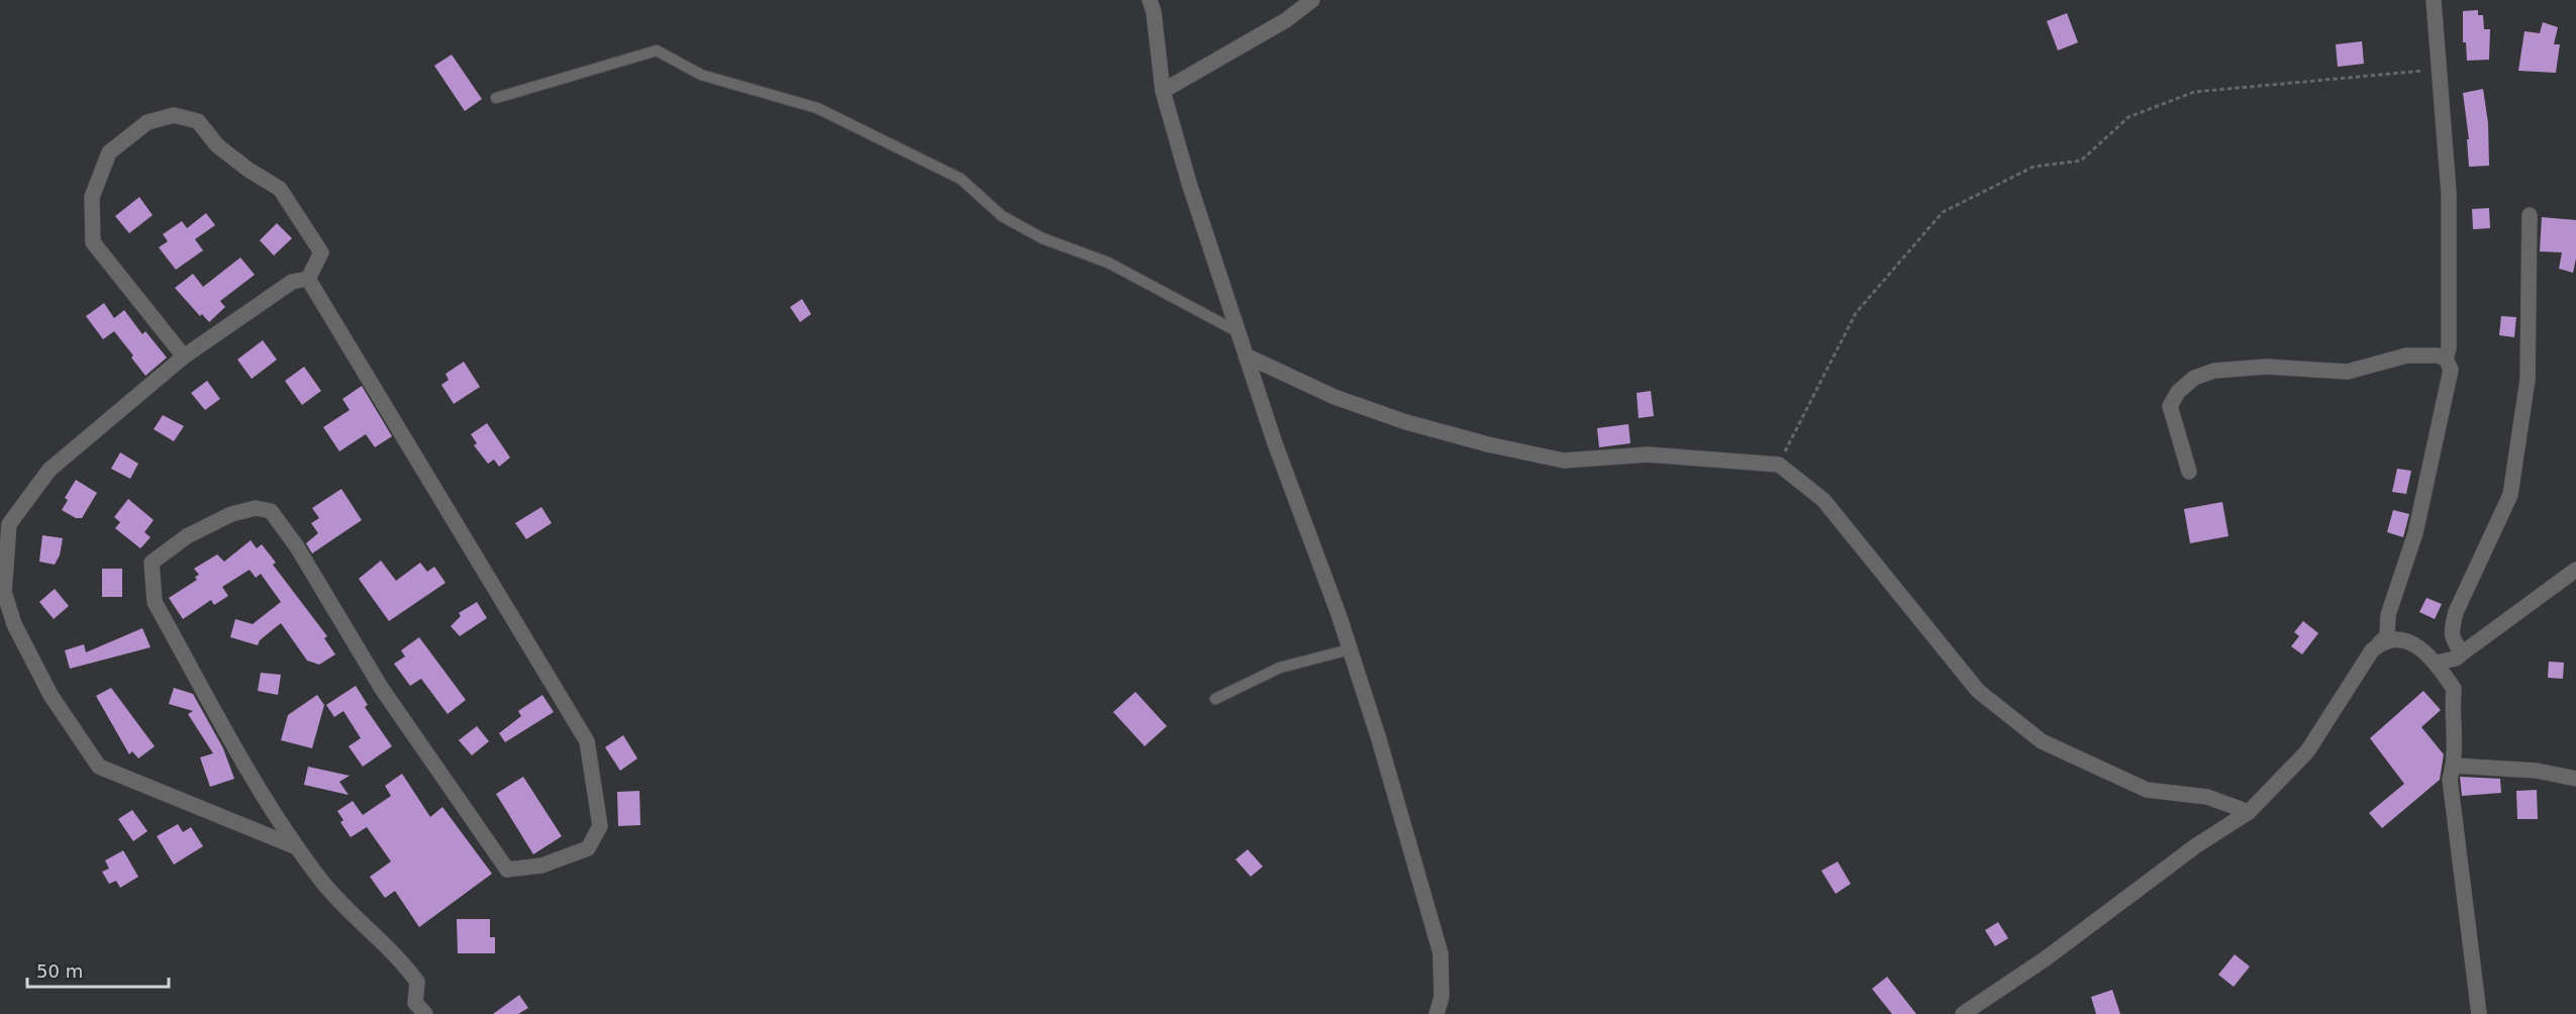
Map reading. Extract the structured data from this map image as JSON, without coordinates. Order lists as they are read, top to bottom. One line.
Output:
{"scale_bar":"50 m"}
